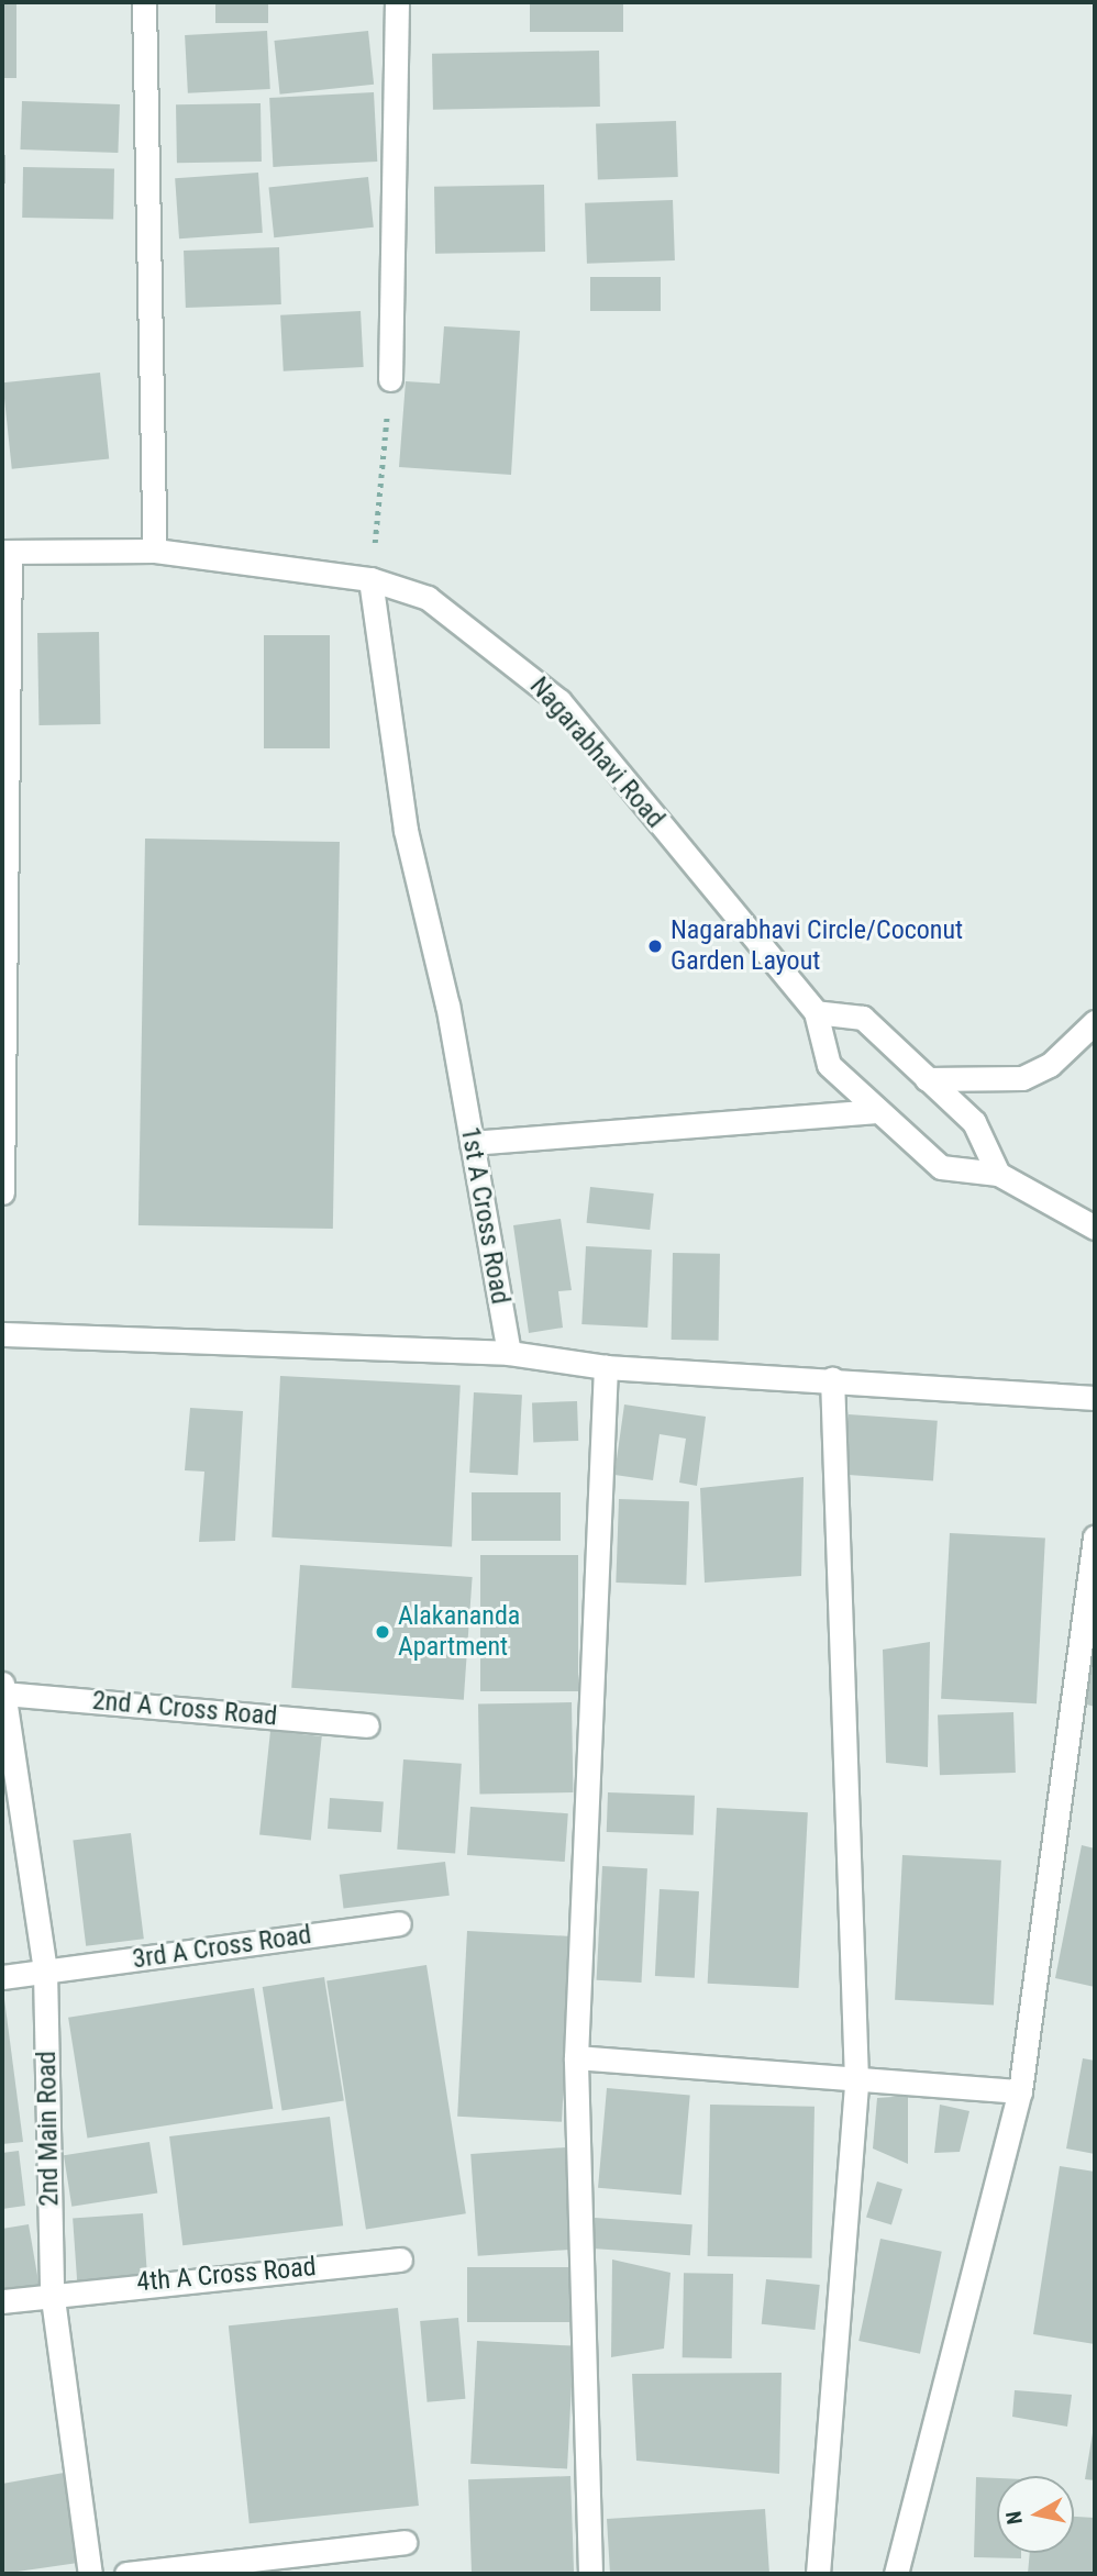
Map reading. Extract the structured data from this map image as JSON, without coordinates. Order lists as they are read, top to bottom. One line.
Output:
{"streets":{"street":["Nagarabhavi Road","1st A Cross Road","2nd A Cross Road","3rd A Cross Road","2nd Main Road","4th A Cross Road"]},"crossings":[["Nagarabhavi Road","1st A Cross Road"],["2nd A Cross Road","2nd Main Road"],["3rd A Cross Road","2nd Main Road"],["2nd Main Road","4th A Cross Road"]],"places":["Nagarabhavi Circle/Coconut Garden Layout","Alakananda Apartment"],"north":"left"}
